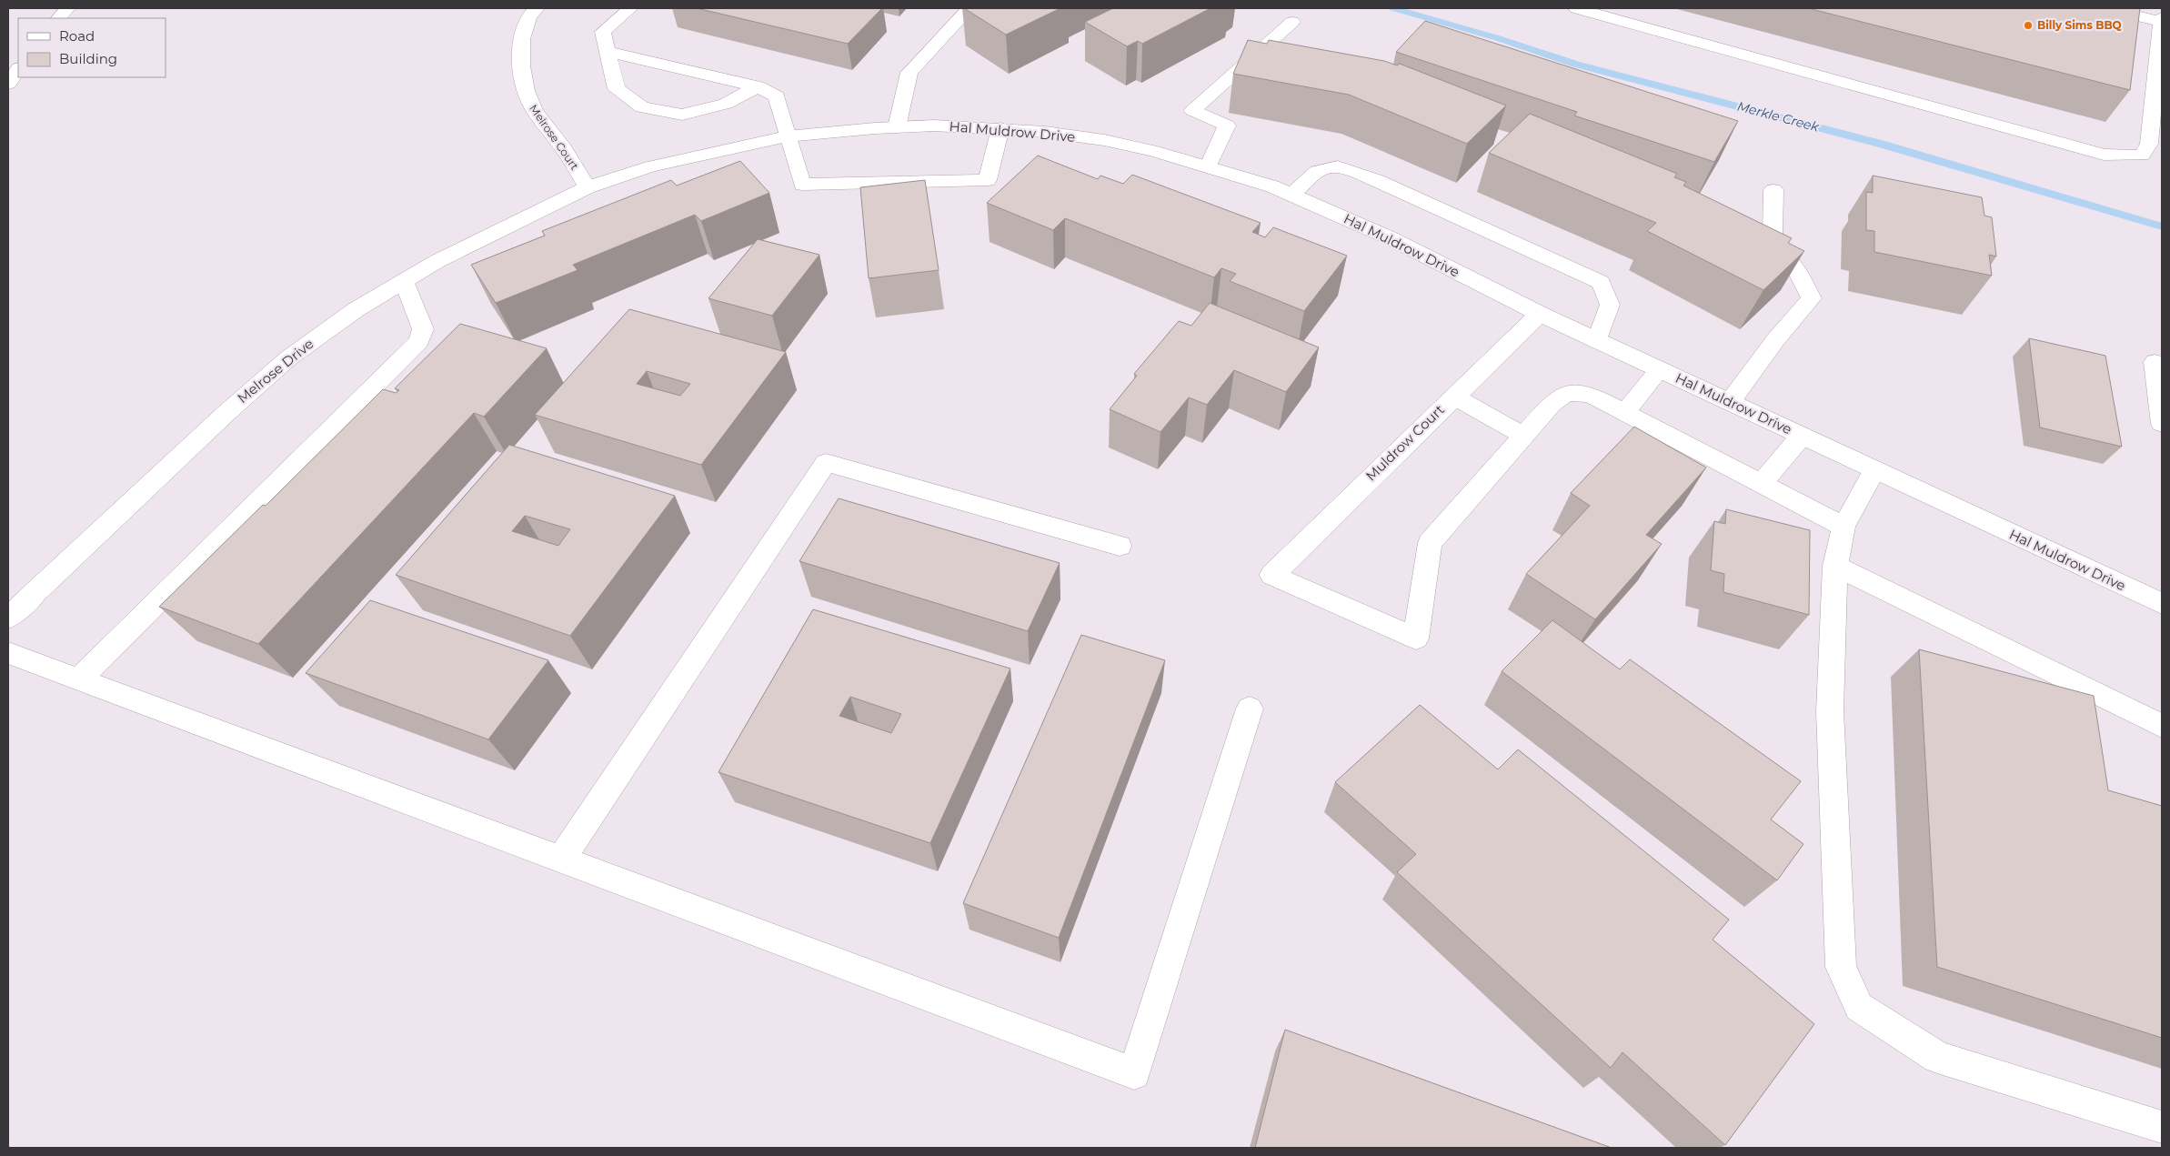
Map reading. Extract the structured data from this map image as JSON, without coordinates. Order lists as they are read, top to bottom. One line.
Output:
{"streets":{"street":["Hal Muldrow Drive","Melrose Court","Melrose Drive","Muldrow Court"]},"crossings":[["Hal Muldrow Drive","Melrose Court"],["Hal Muldrow Drive","Melrose Drive"],["Hal Muldrow Drive","Muldrow Court"],["Melrose Court","Melrose Drive"]],"water":["Merkle Creek"],"places":["Billy Sims BBQ"],"legend":["Road","Building"]}
